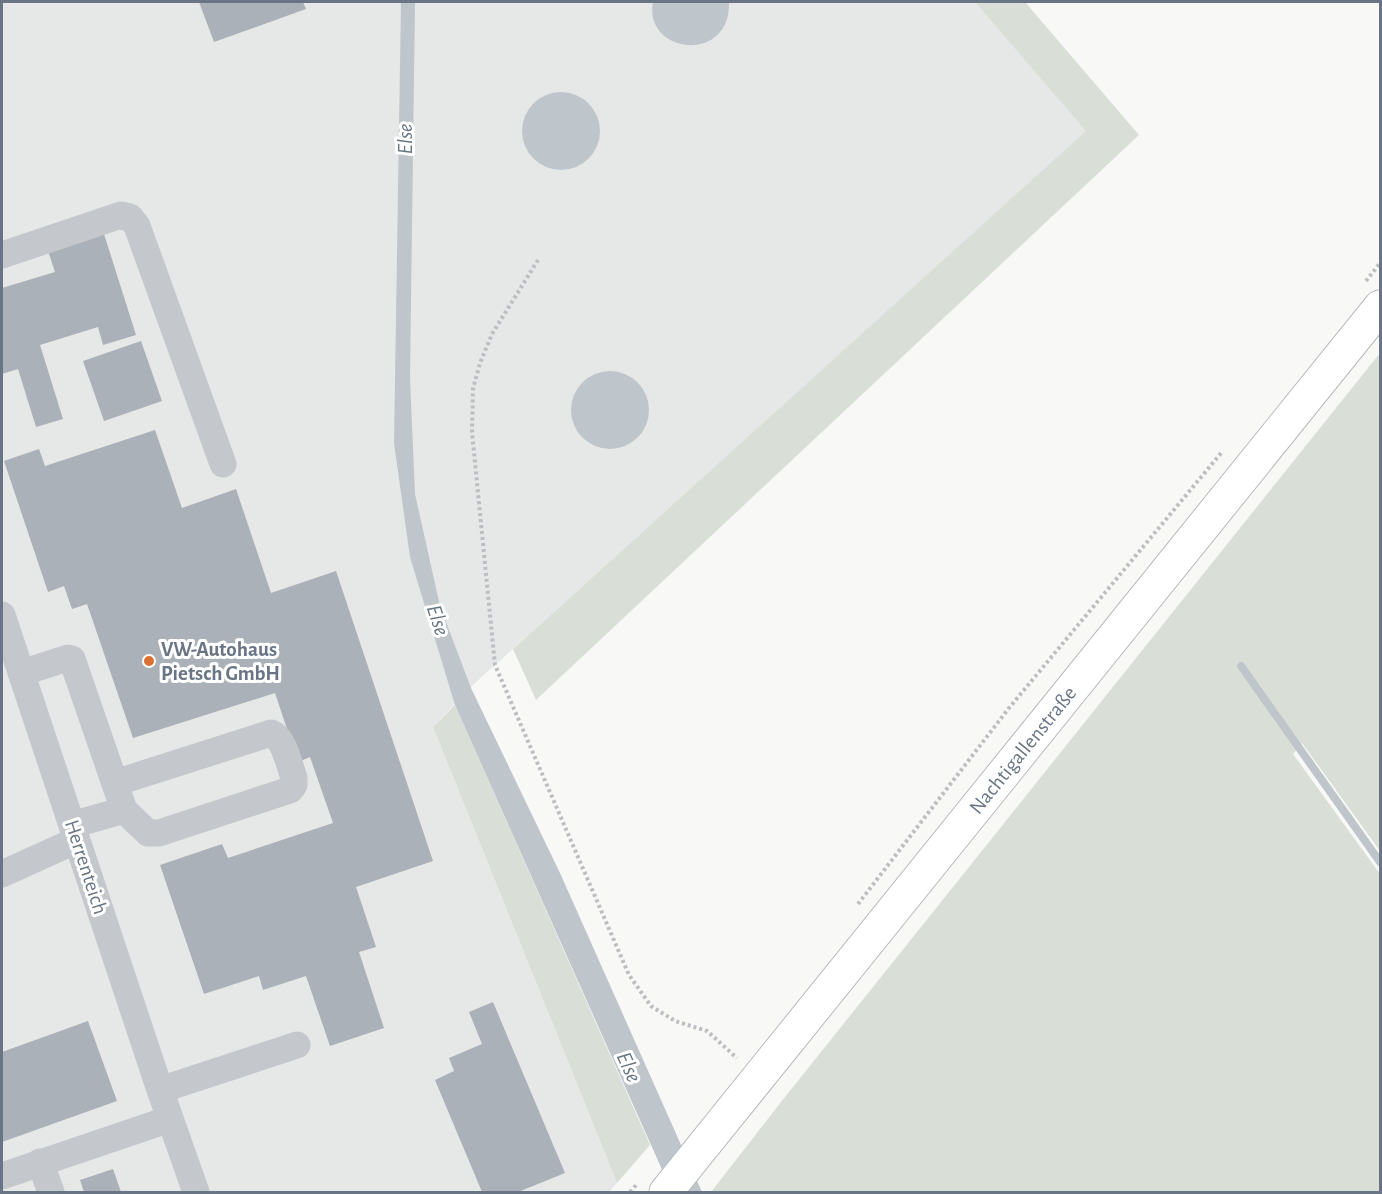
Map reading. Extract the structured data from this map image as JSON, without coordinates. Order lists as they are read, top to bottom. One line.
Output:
{"streets":{"main road":["Nachtigallenstraße"],"street":["Herrenteich"]},"water":["Else"],"places":["VW-Autohaus Pietsch GmbH"]}
